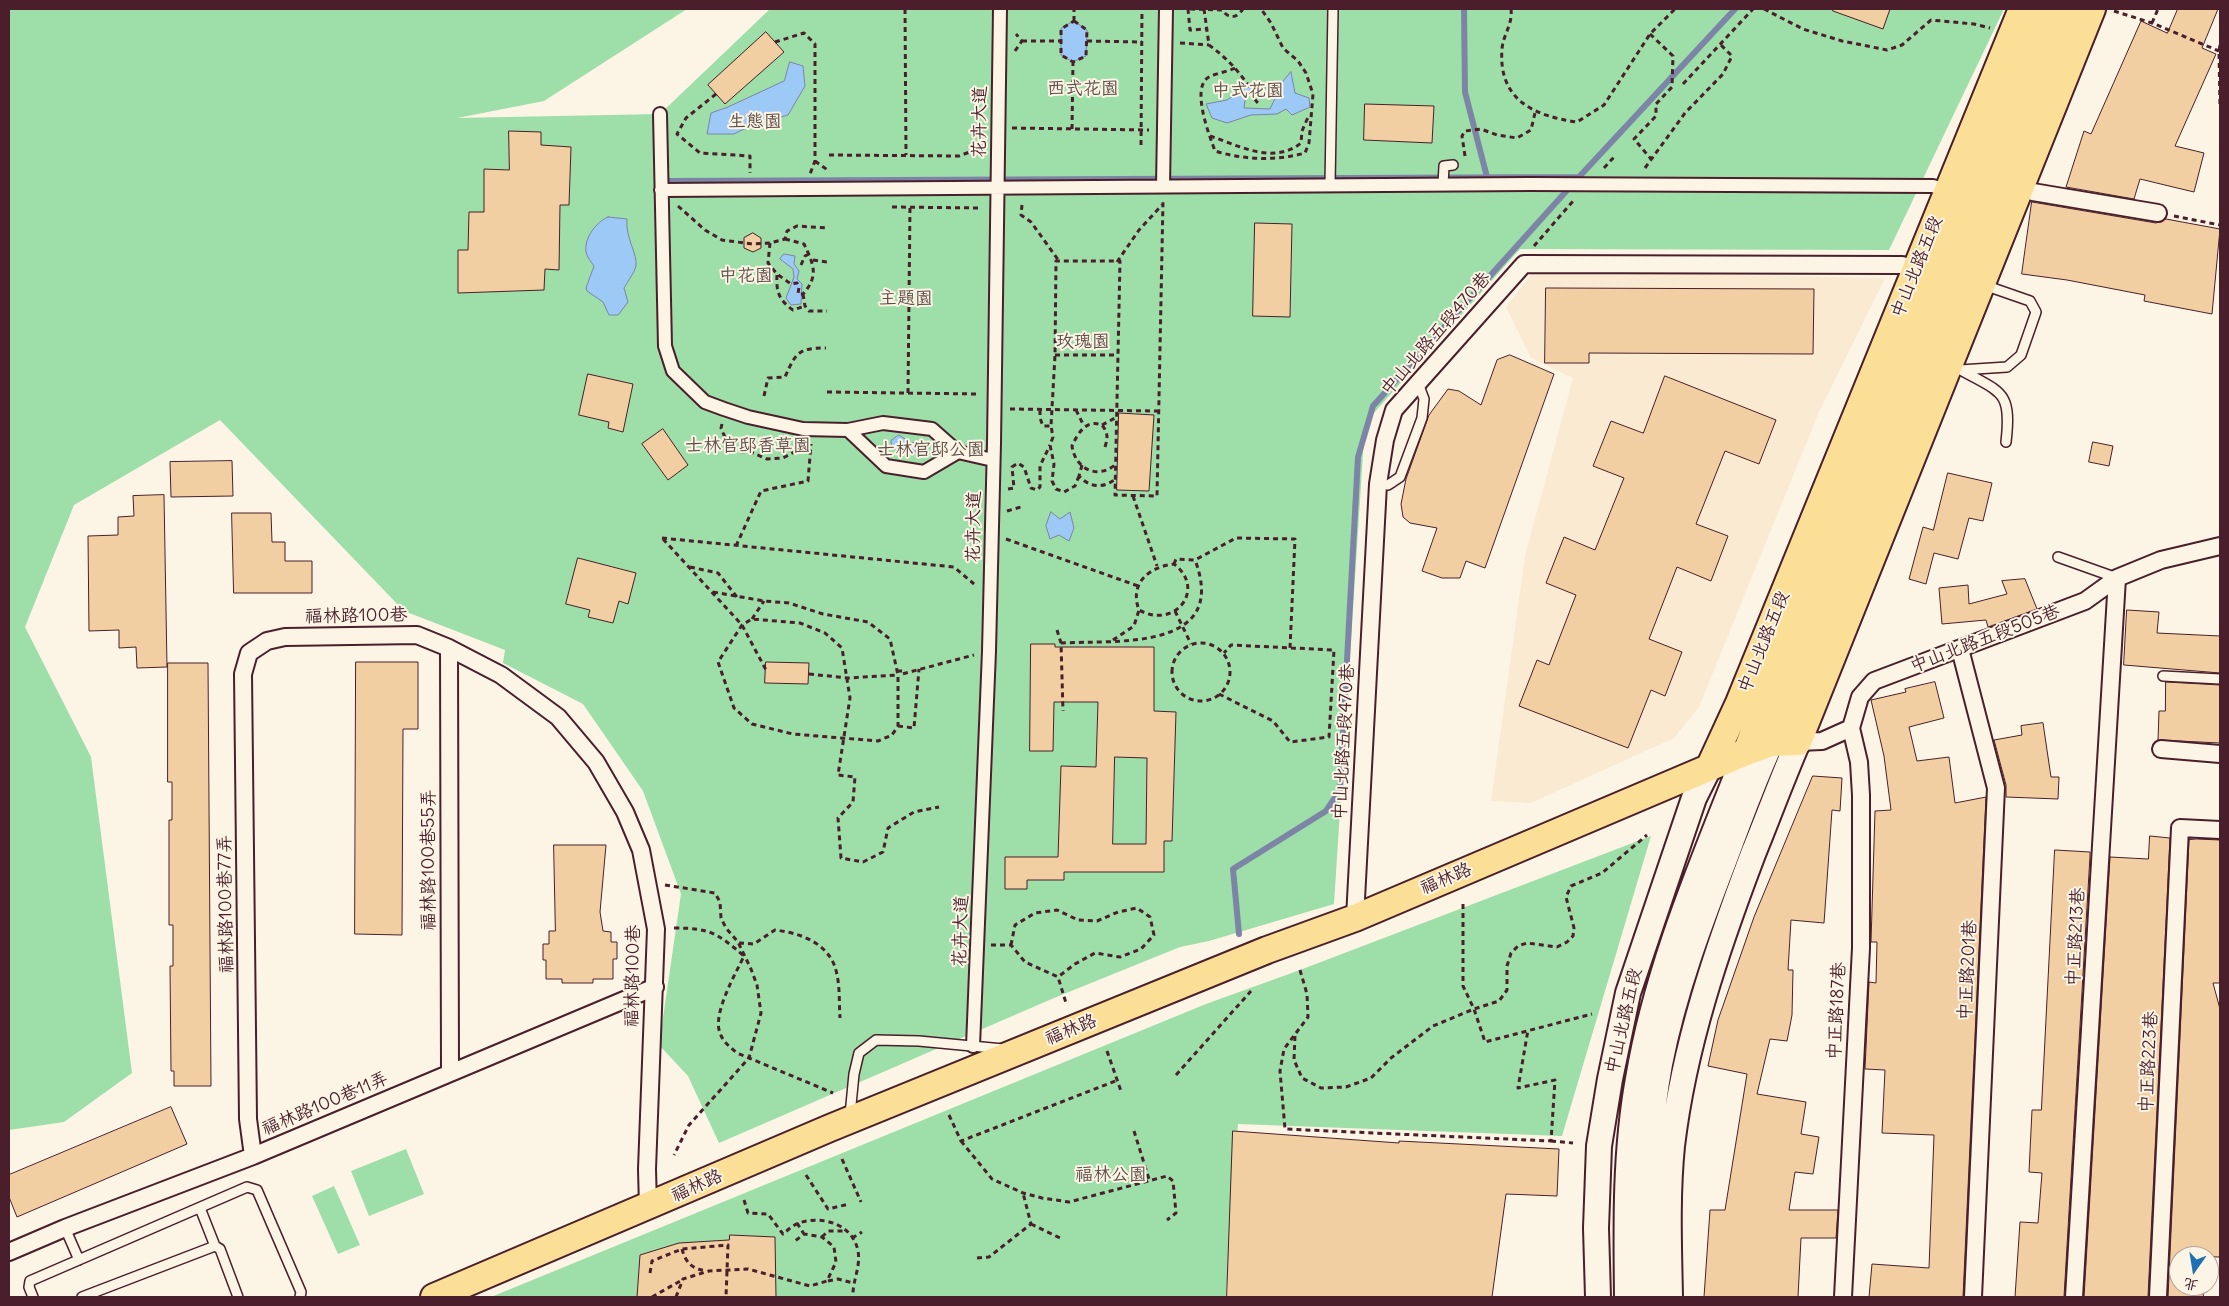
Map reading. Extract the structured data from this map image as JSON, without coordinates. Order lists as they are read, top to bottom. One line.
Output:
{"streets":{"main road":["中山北路五段","福林路"],"street":["花卉大道","中山北路五段470巷","福林路100巷","中山北路五段505巷","福林路100巷55弄","福林路100巷77弄","中正路213巷","中正路201巷","中正路187巷","中正路223巷","福林路100巷11弄"]},"crossings":[["中山北路五段","福林路"],["中山北路五段470巷","福林路"],["福林路100巷","福林路100巷55弄"],["福林路100巷","福林路"],["福林路100巷","福林路100巷77弄"],["福林路100巷","福林路100巷11弄"],["中山北路五段505巷","中正路213巷"],["中山北路五段505巷","中正路201巷"],["中山北路五段505巷","中正路187巷"],["福林路100巷55弄","福林路100巷11弄"],["福林路100巷77弄","福林路100巷11弄"]],"parks":["西式花園","中式花園","生態園","中花園","主題園","玫瑰園","士林官邸香草園","士林官邸公園","福林公園"],"north":"bottom"}
